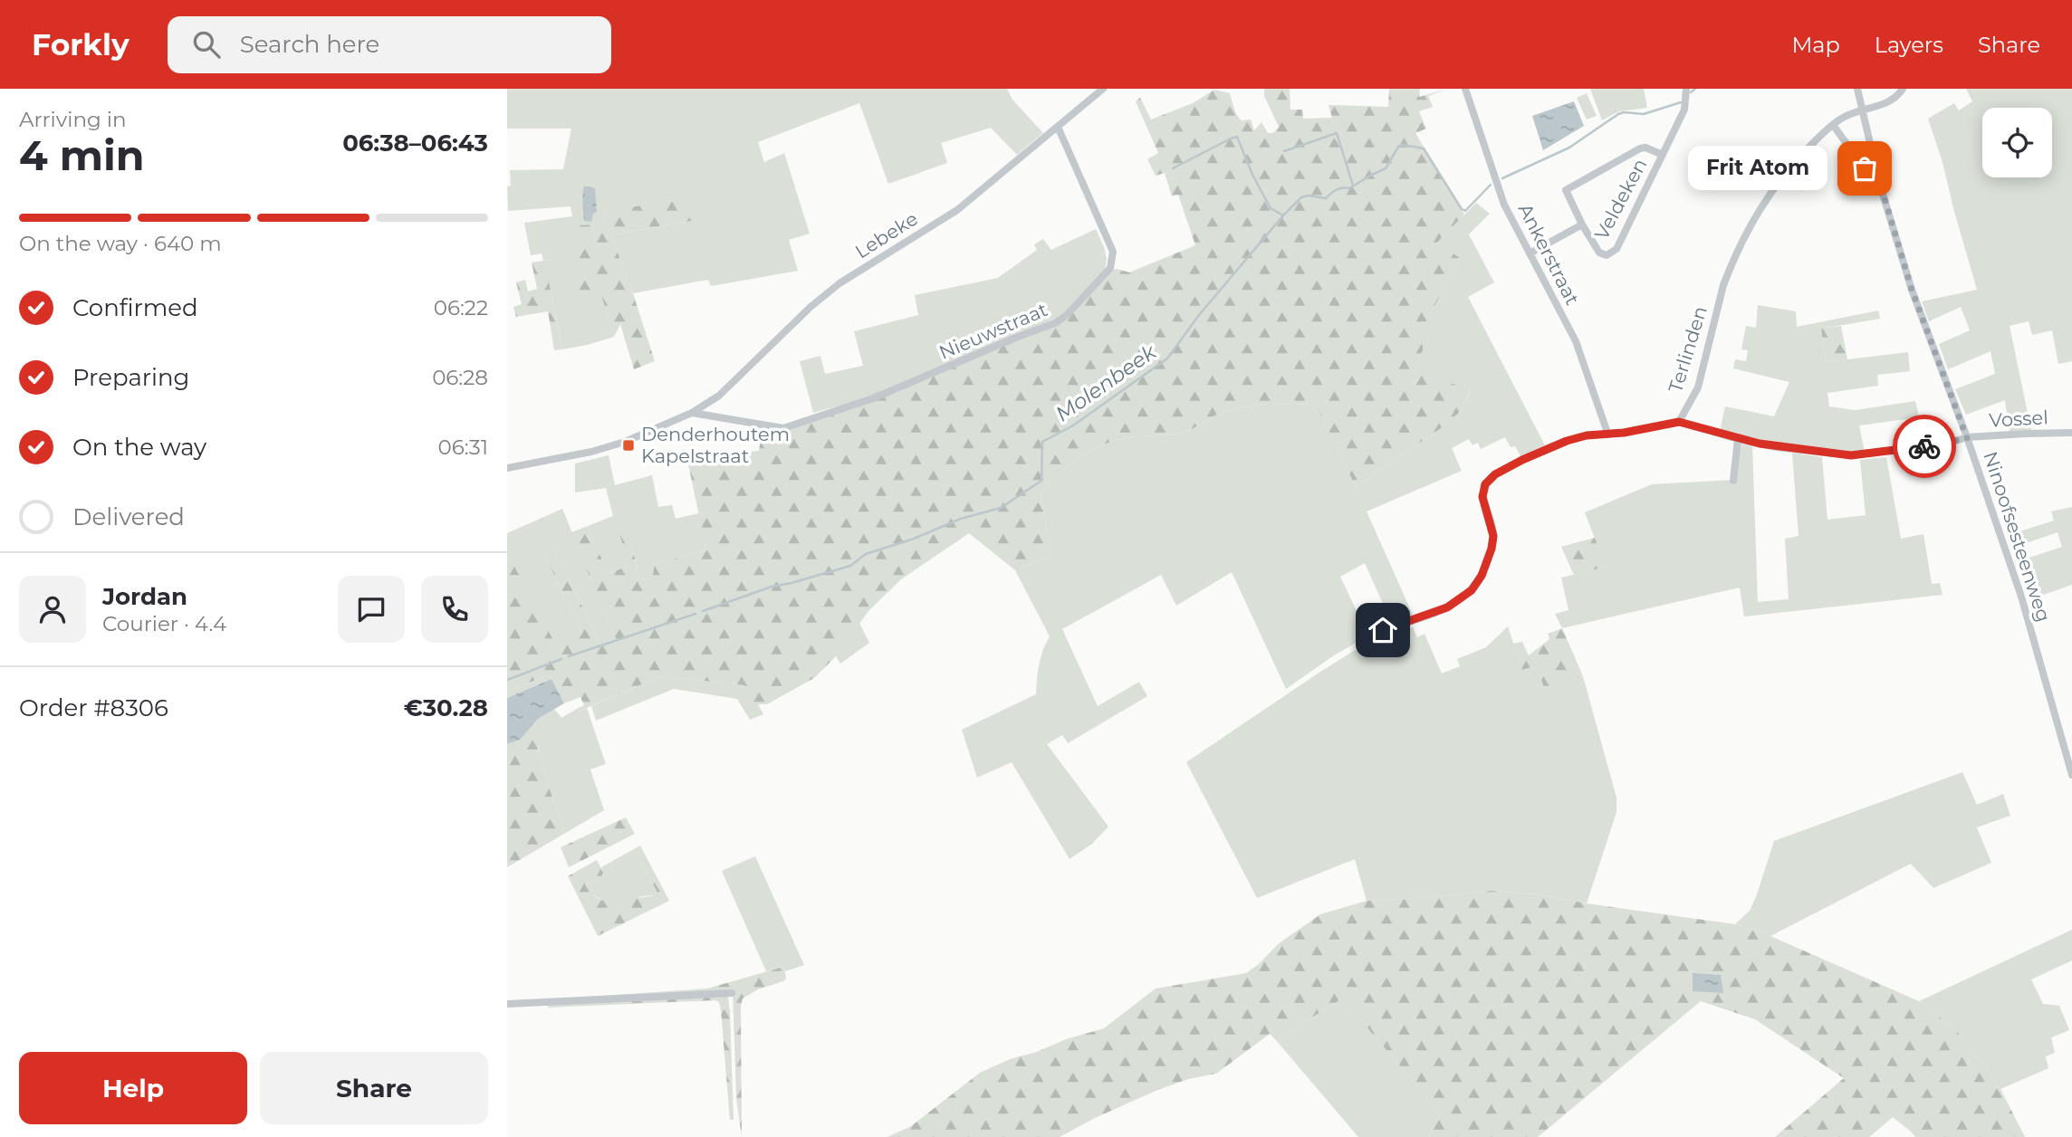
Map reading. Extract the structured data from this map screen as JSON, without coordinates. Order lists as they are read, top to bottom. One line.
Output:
{"streets":{"street":["Veldeken","Lebeke","Ankerstraat","Nieuwstraat","Terlinden","Vossel","Ninoofsesteenweg"]},"crossings":[["Veldeken","Ankerstraat"],["Lebeke","Nieuwstraat"],["Ankerstraat","Terlinden"],["Terlinden","Vossel"],["Terlinden","Ninoofsesteenweg"],["Vossel","Ninoofsesteenweg"]],"water":["Molenbeek"],"places":{"other":["Frit Atom"],"transit":["Denderhoutem Kapelstraat"]},"page":{"header":"Forkly","search":"Search here","nav":["Map","Layers","Share"],"heading":["4 min","Arriving in","06:38–06:43"],"panel":["Jordan","Courier · 4.4","Order #8306","€30.28"],"bubble":"Frit Atom","bar":"On the way · 640 m","list":[["Confirmed","06:22"],["Preparing","06:28"],["On the way","06:31"],"Delivered"],"buttons":["Help","Share"]}}
